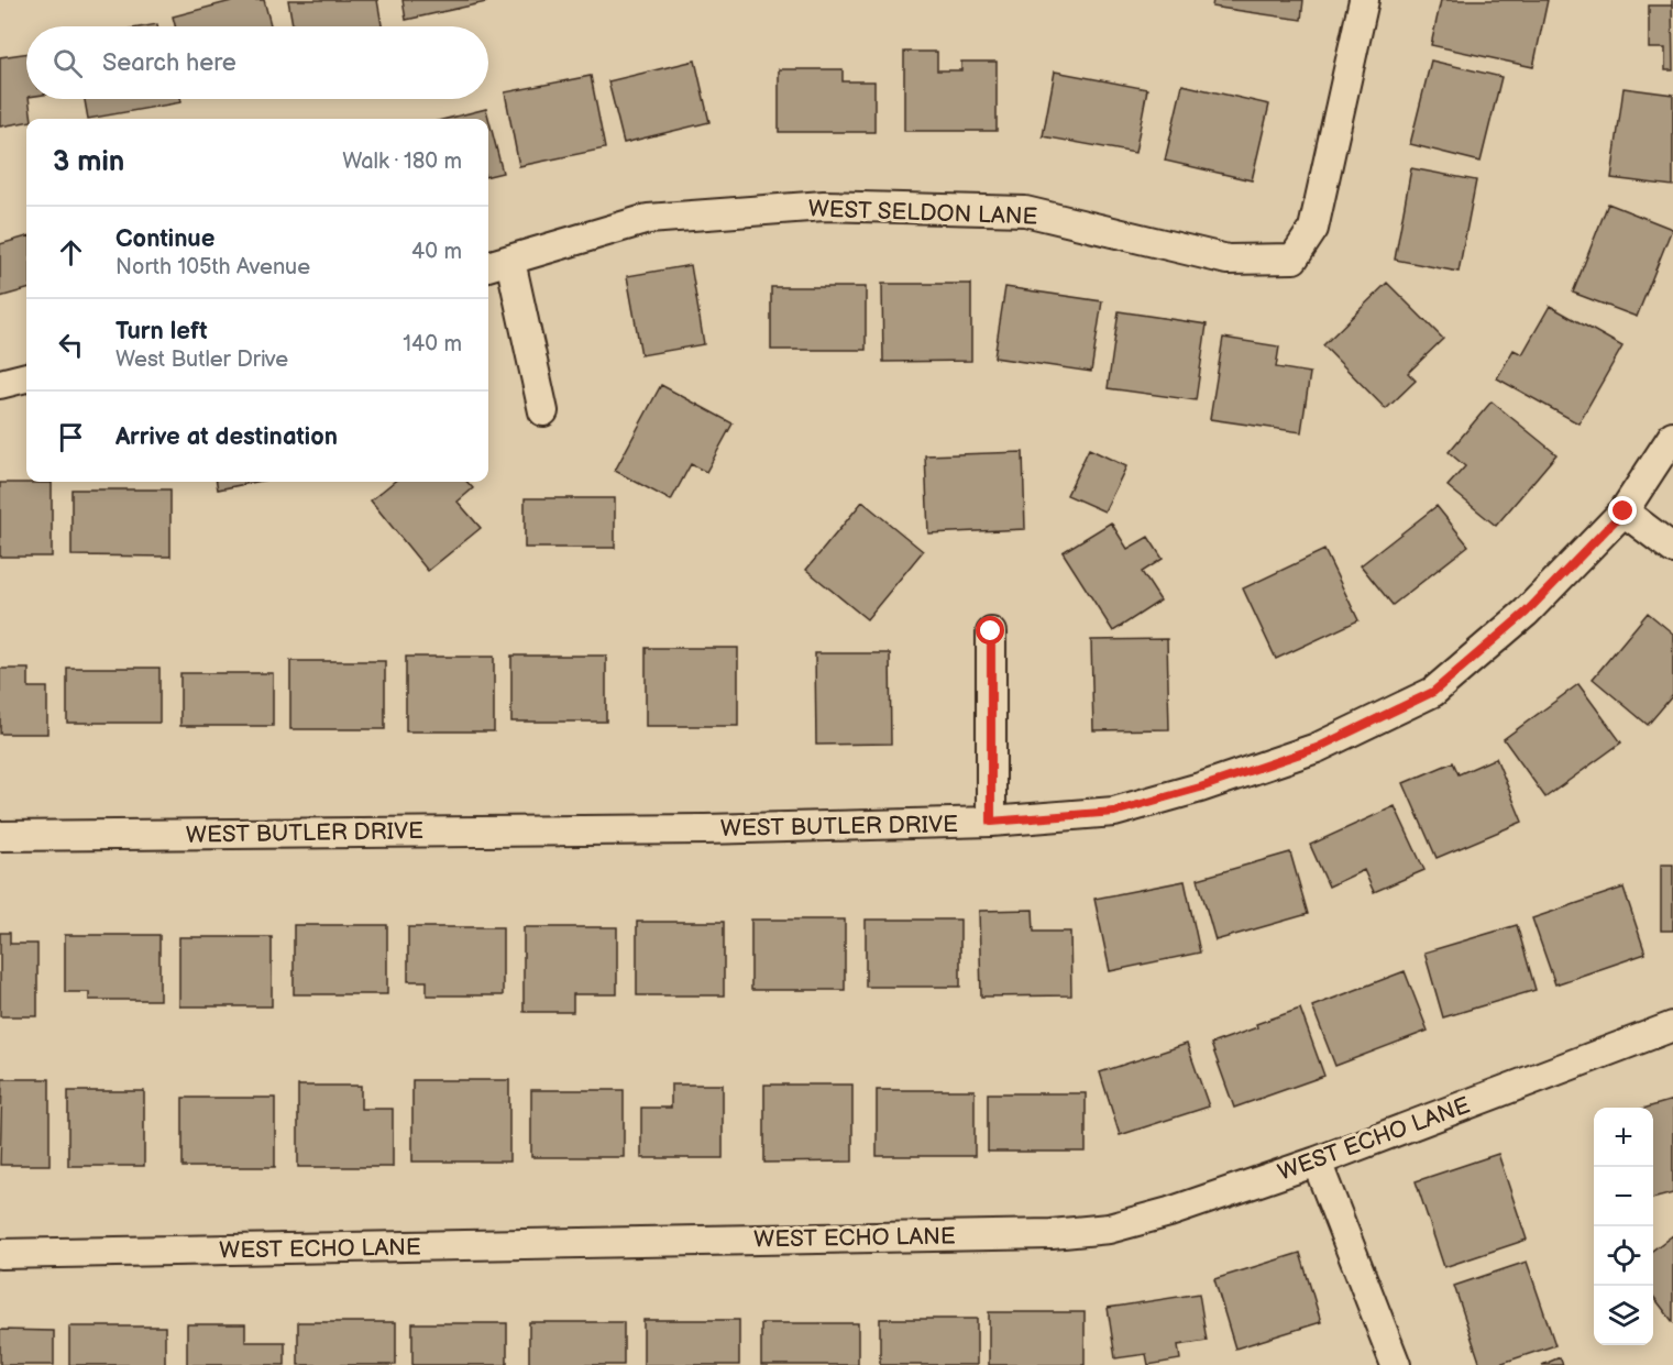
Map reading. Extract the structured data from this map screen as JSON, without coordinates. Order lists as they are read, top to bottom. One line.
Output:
{"streets":{"street":["WEST SELDON LANE","WEST BUTLER DRIVE","WEST ECHO LANE"]},"page":{"search":"Search here","heading":["3 min","Walk · 180 m"],"list":[["Continue","North 105th Avenue","40 m"],["Turn left","West Butler Drive","140 m"],"Arrive at destination"],"map_buttons":["+","−"]}}
